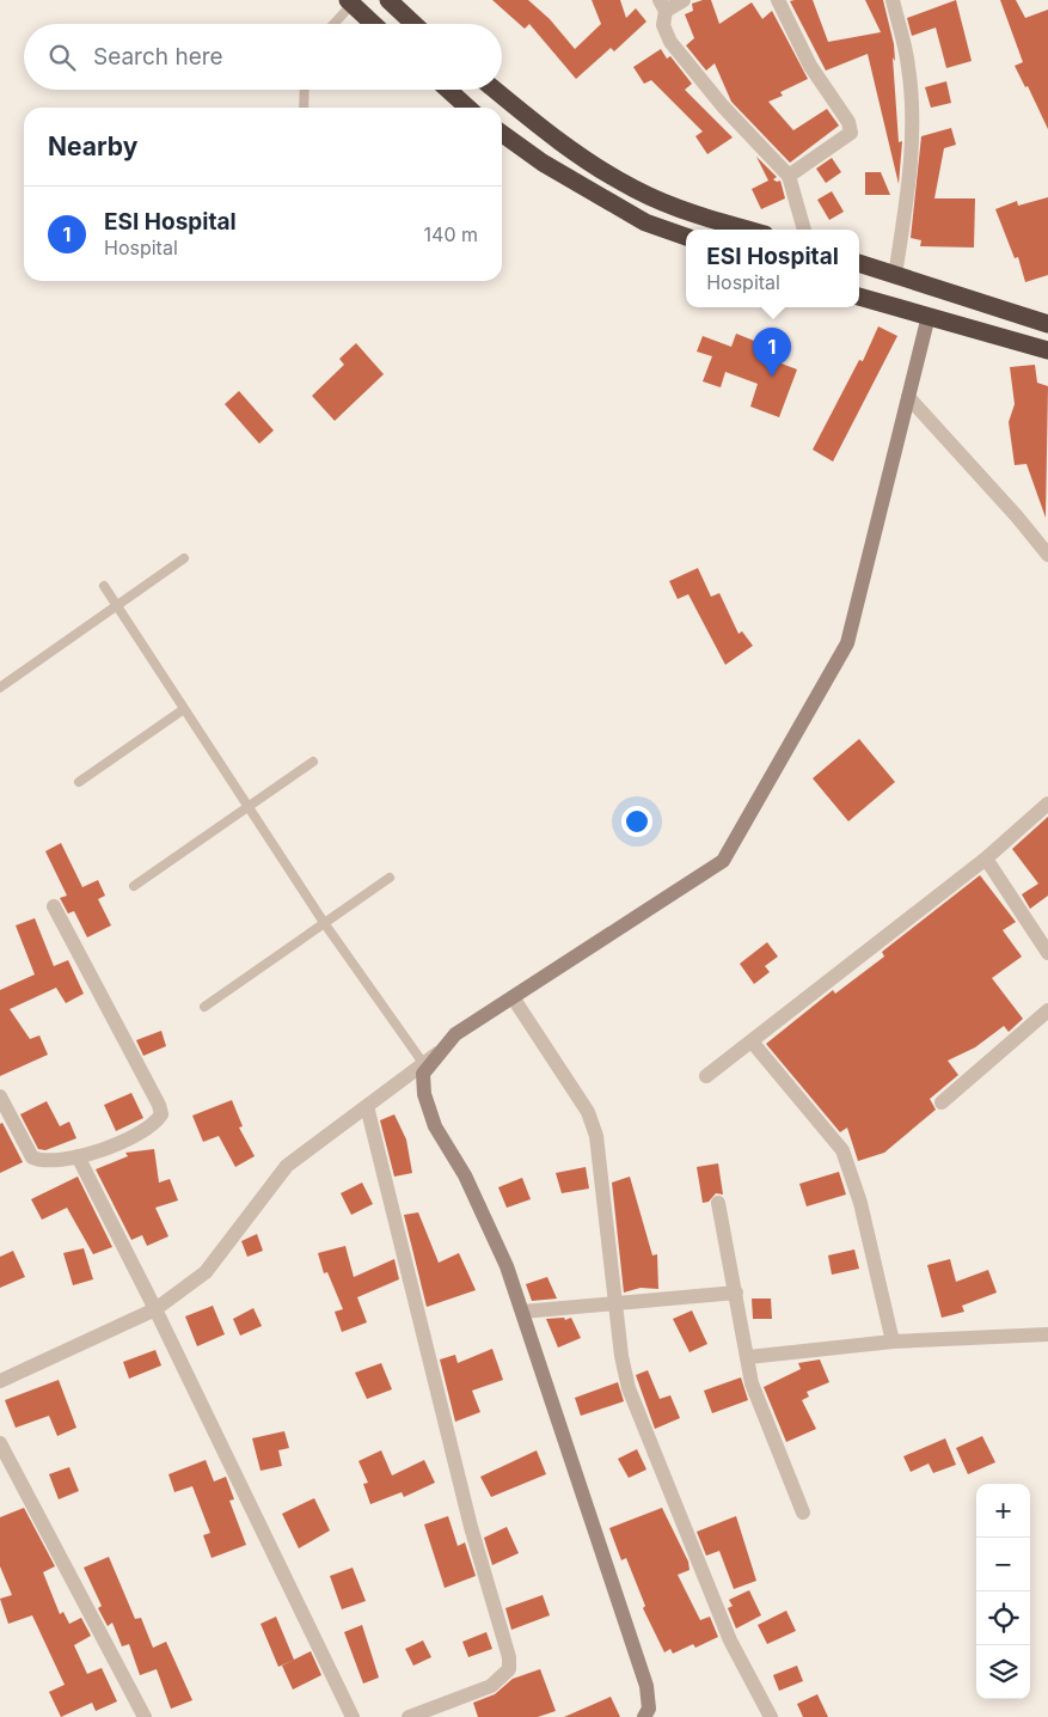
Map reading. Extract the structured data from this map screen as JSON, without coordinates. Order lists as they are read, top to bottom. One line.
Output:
{"page":{"search":"Search here","heading":"Nearby","list":[{"mark":"1","name":"ESI Hospital","note":"Hospital","value":"140 m"}],"popup":["ESI Hospital","Hospital"],"pins":"1","map_buttons":["+","−"]}}
